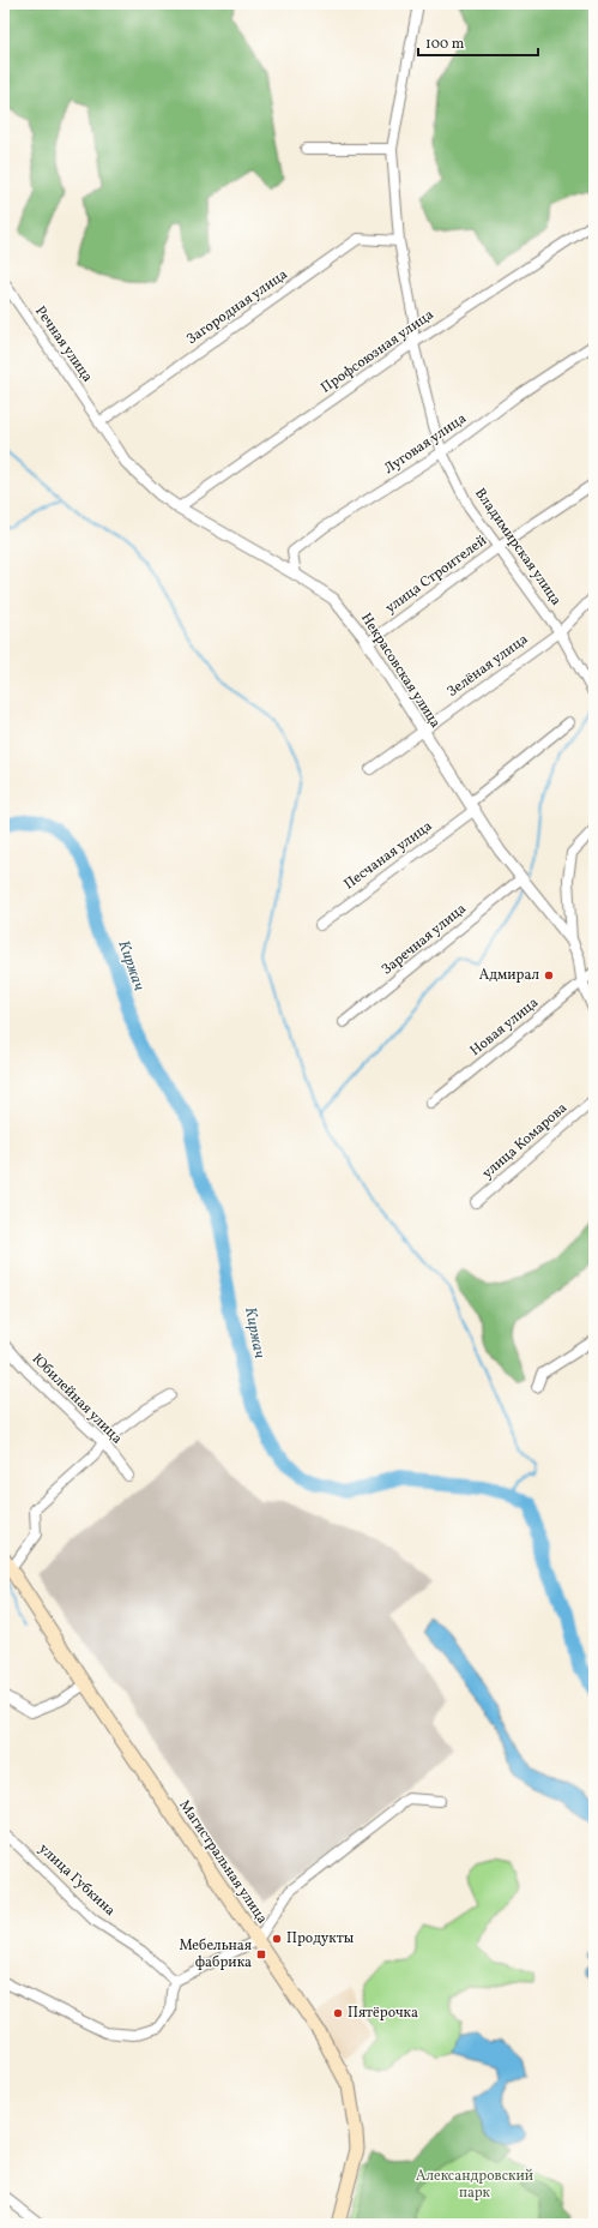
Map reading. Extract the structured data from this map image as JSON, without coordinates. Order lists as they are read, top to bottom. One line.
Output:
{"streets":{"main road":["Магистральная улица"],"street":["Загородная улица","Речная улица","Профсоюзная улица","Луговая улица","Владимирская улица","улица Строителей","Зелёная улица","Некрасовская улица","Песчаная улица","Заречная улица","Новая улица","улица Комарова","Юбилейная улица","улица Губкина"]},"crossings":[["Загородная улица","Речная улица"],["Загородная улица","Владимирская улица"],["Загородная улица","Некрасовская улица"],["Речная улица","Некрасовская улица"],["Профсоюзная улица","Владимирская улица"],["Профсоюзная улица","Некрасовская улица"],["Луговая улица","Владимирская улица"],["Луговая улица","Некрасовская улица"],["Владимирская улица","улица Строителей"],["Владимирская улица","Зелёная улица"],["улица Строителей","Некрасовская улица"],["Зелёная улица","Некрасовская улица"],["Некрасовская улица","Песчаная улица"],["Некрасовская улица","Заречная улица"],["Некрасовская улица","Новая улица"]],"water":["Киржач"],"parks":["Александровский парк"],"places":{"other":["Адмирал","Продукты","Пятёрочка"],"transit":["Мебельная фабрика"]},"scale_bar":"100 m"}
